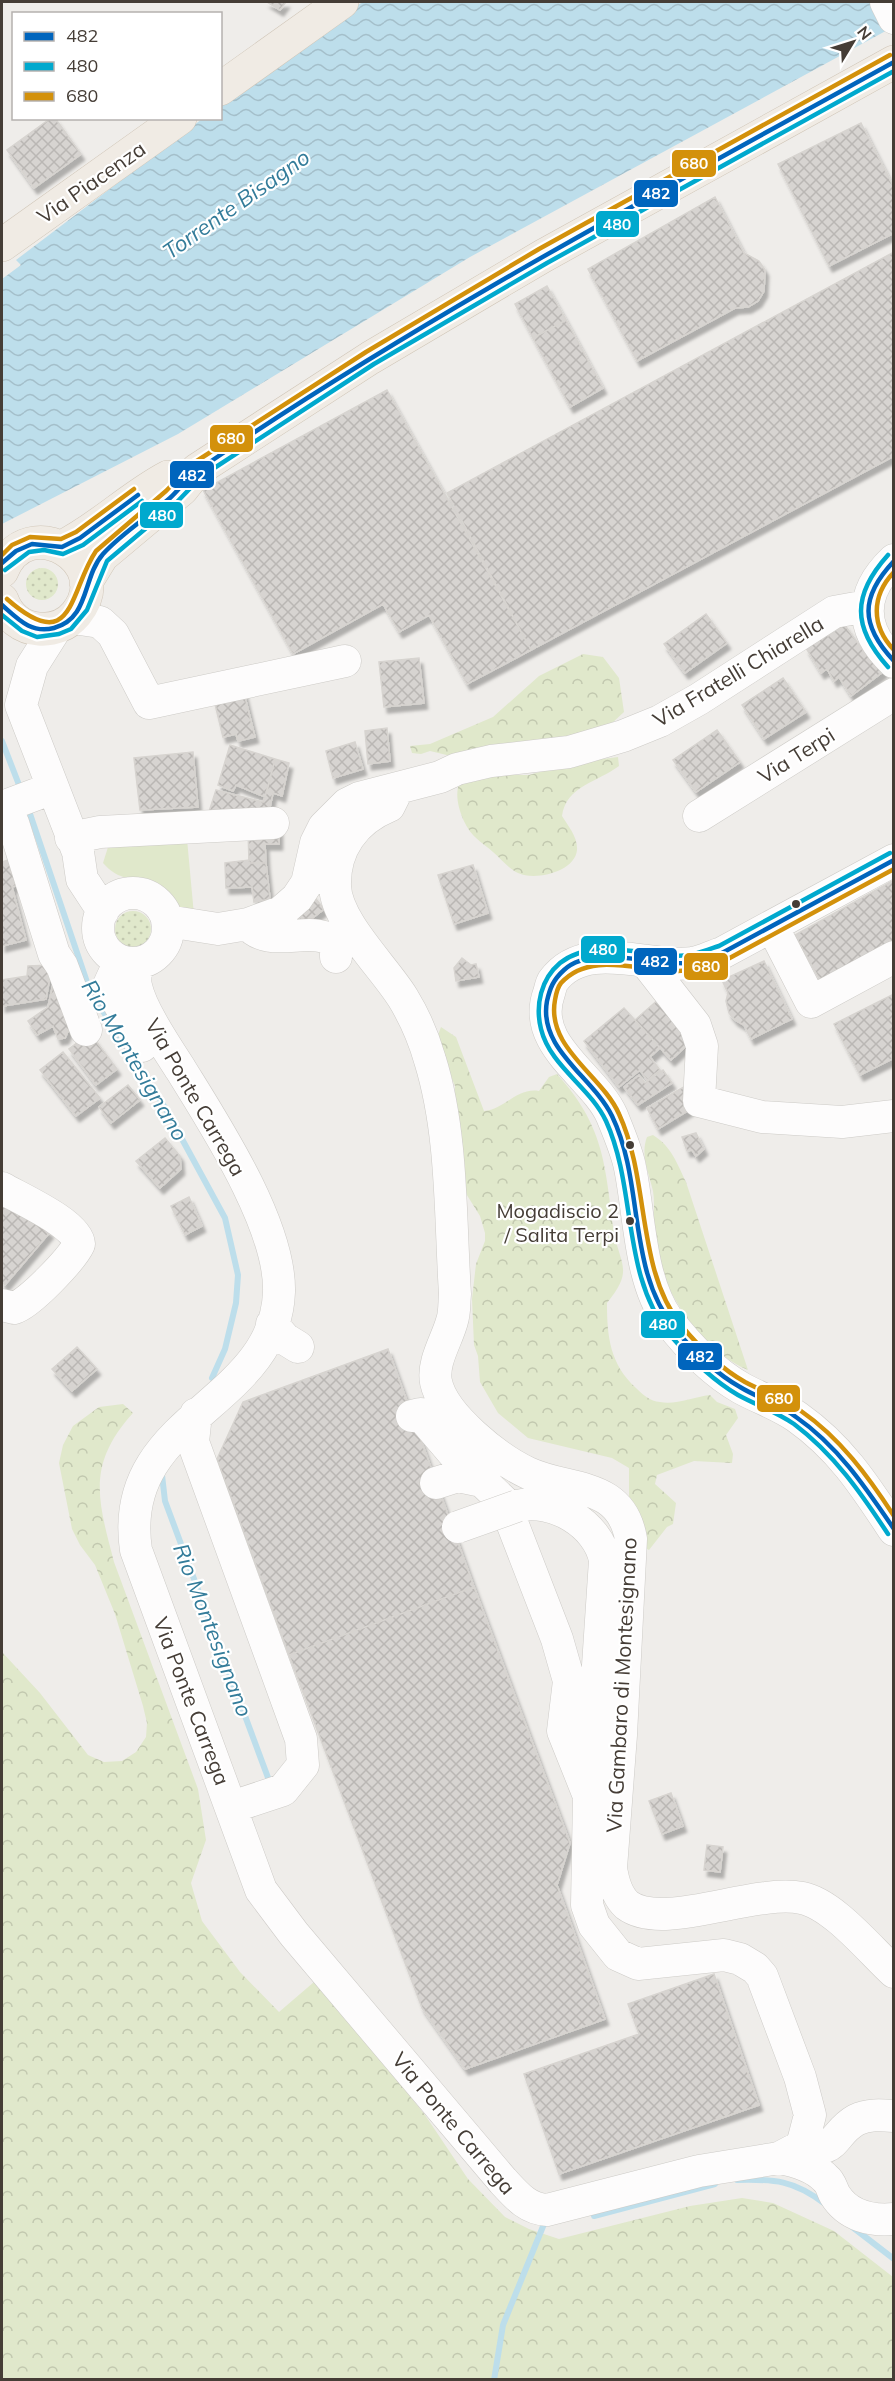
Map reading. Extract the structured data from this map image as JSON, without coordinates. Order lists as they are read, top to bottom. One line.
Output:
{"streets":{"main road":["Via Piacenza"],"street":["Via Fratelli Chiarella","Via Terpi","Via Ponte Carrega","Via Gambaro di Montesignano"]},"crossings":[["Via Fratelli Chiarella","Via Ponte Carrega"],["Via Fratelli Chiarella","Via Gambaro di Montesignano"]],"water":["Torrente Bisagno","Rio Montesignano"],"places":["Mogadiscio 2 / Salita Terpi"],"lines":["transit line 680","transit line 482","transit line 480"],"legend":["482","480","680"],"north":"top right"}
